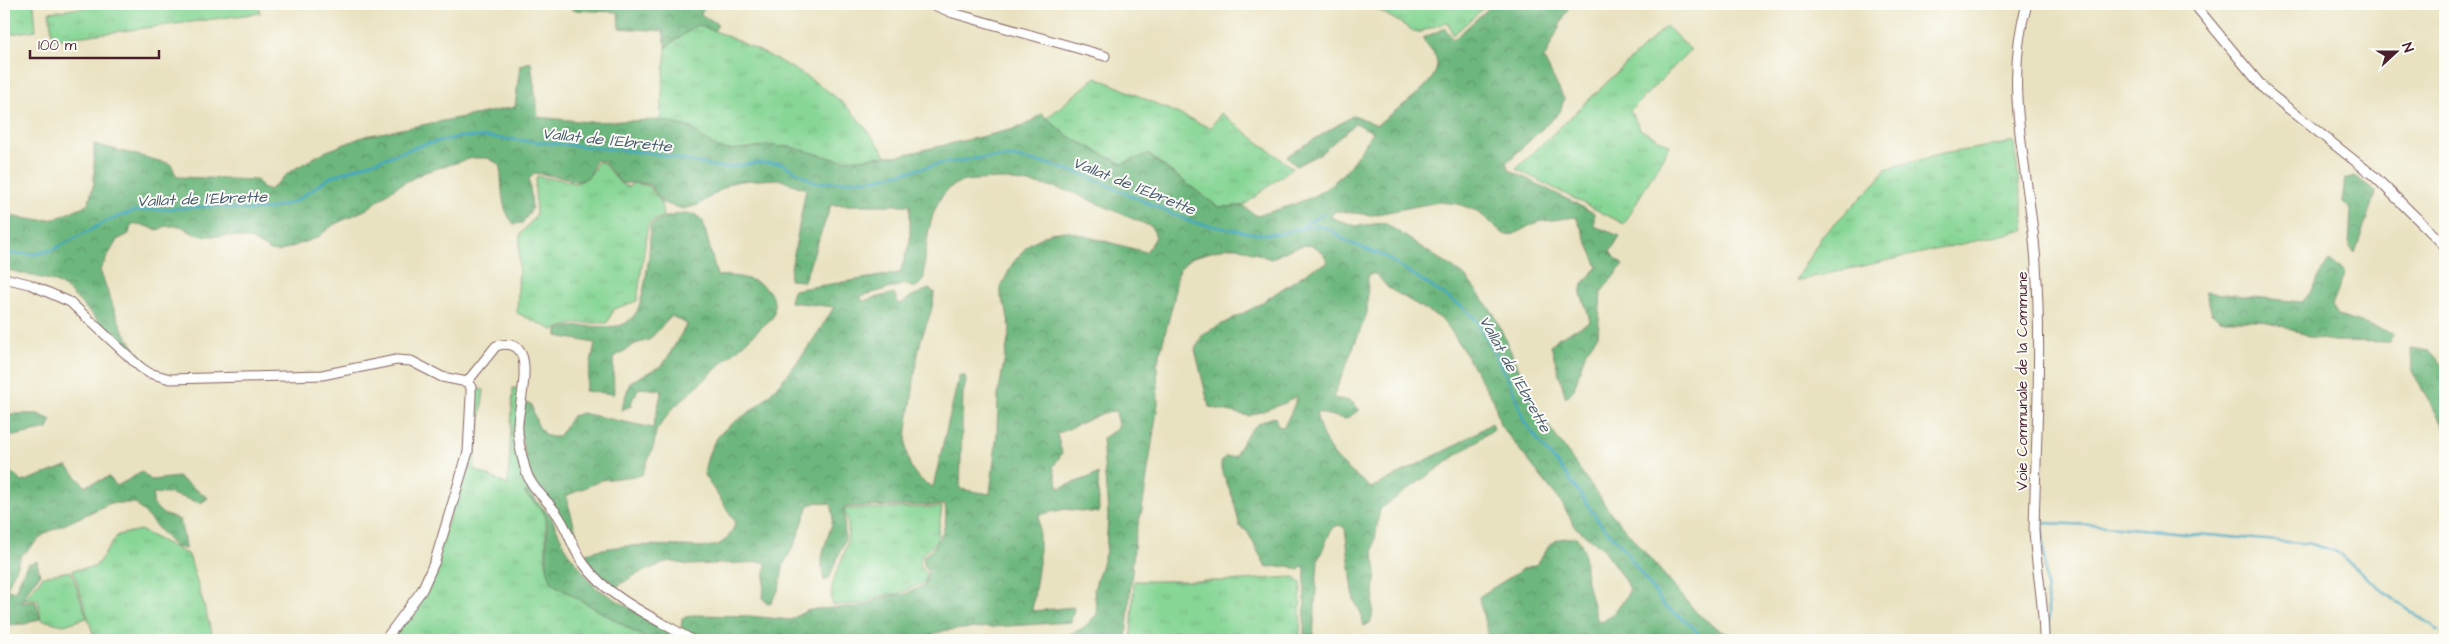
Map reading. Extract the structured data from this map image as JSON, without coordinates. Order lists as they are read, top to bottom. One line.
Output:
{"streets":{"street":["Voie Communale de la Commune"]},"water":["Vallat de l'Ebrette"],"scale_bar":"100 m","north":"right"}
